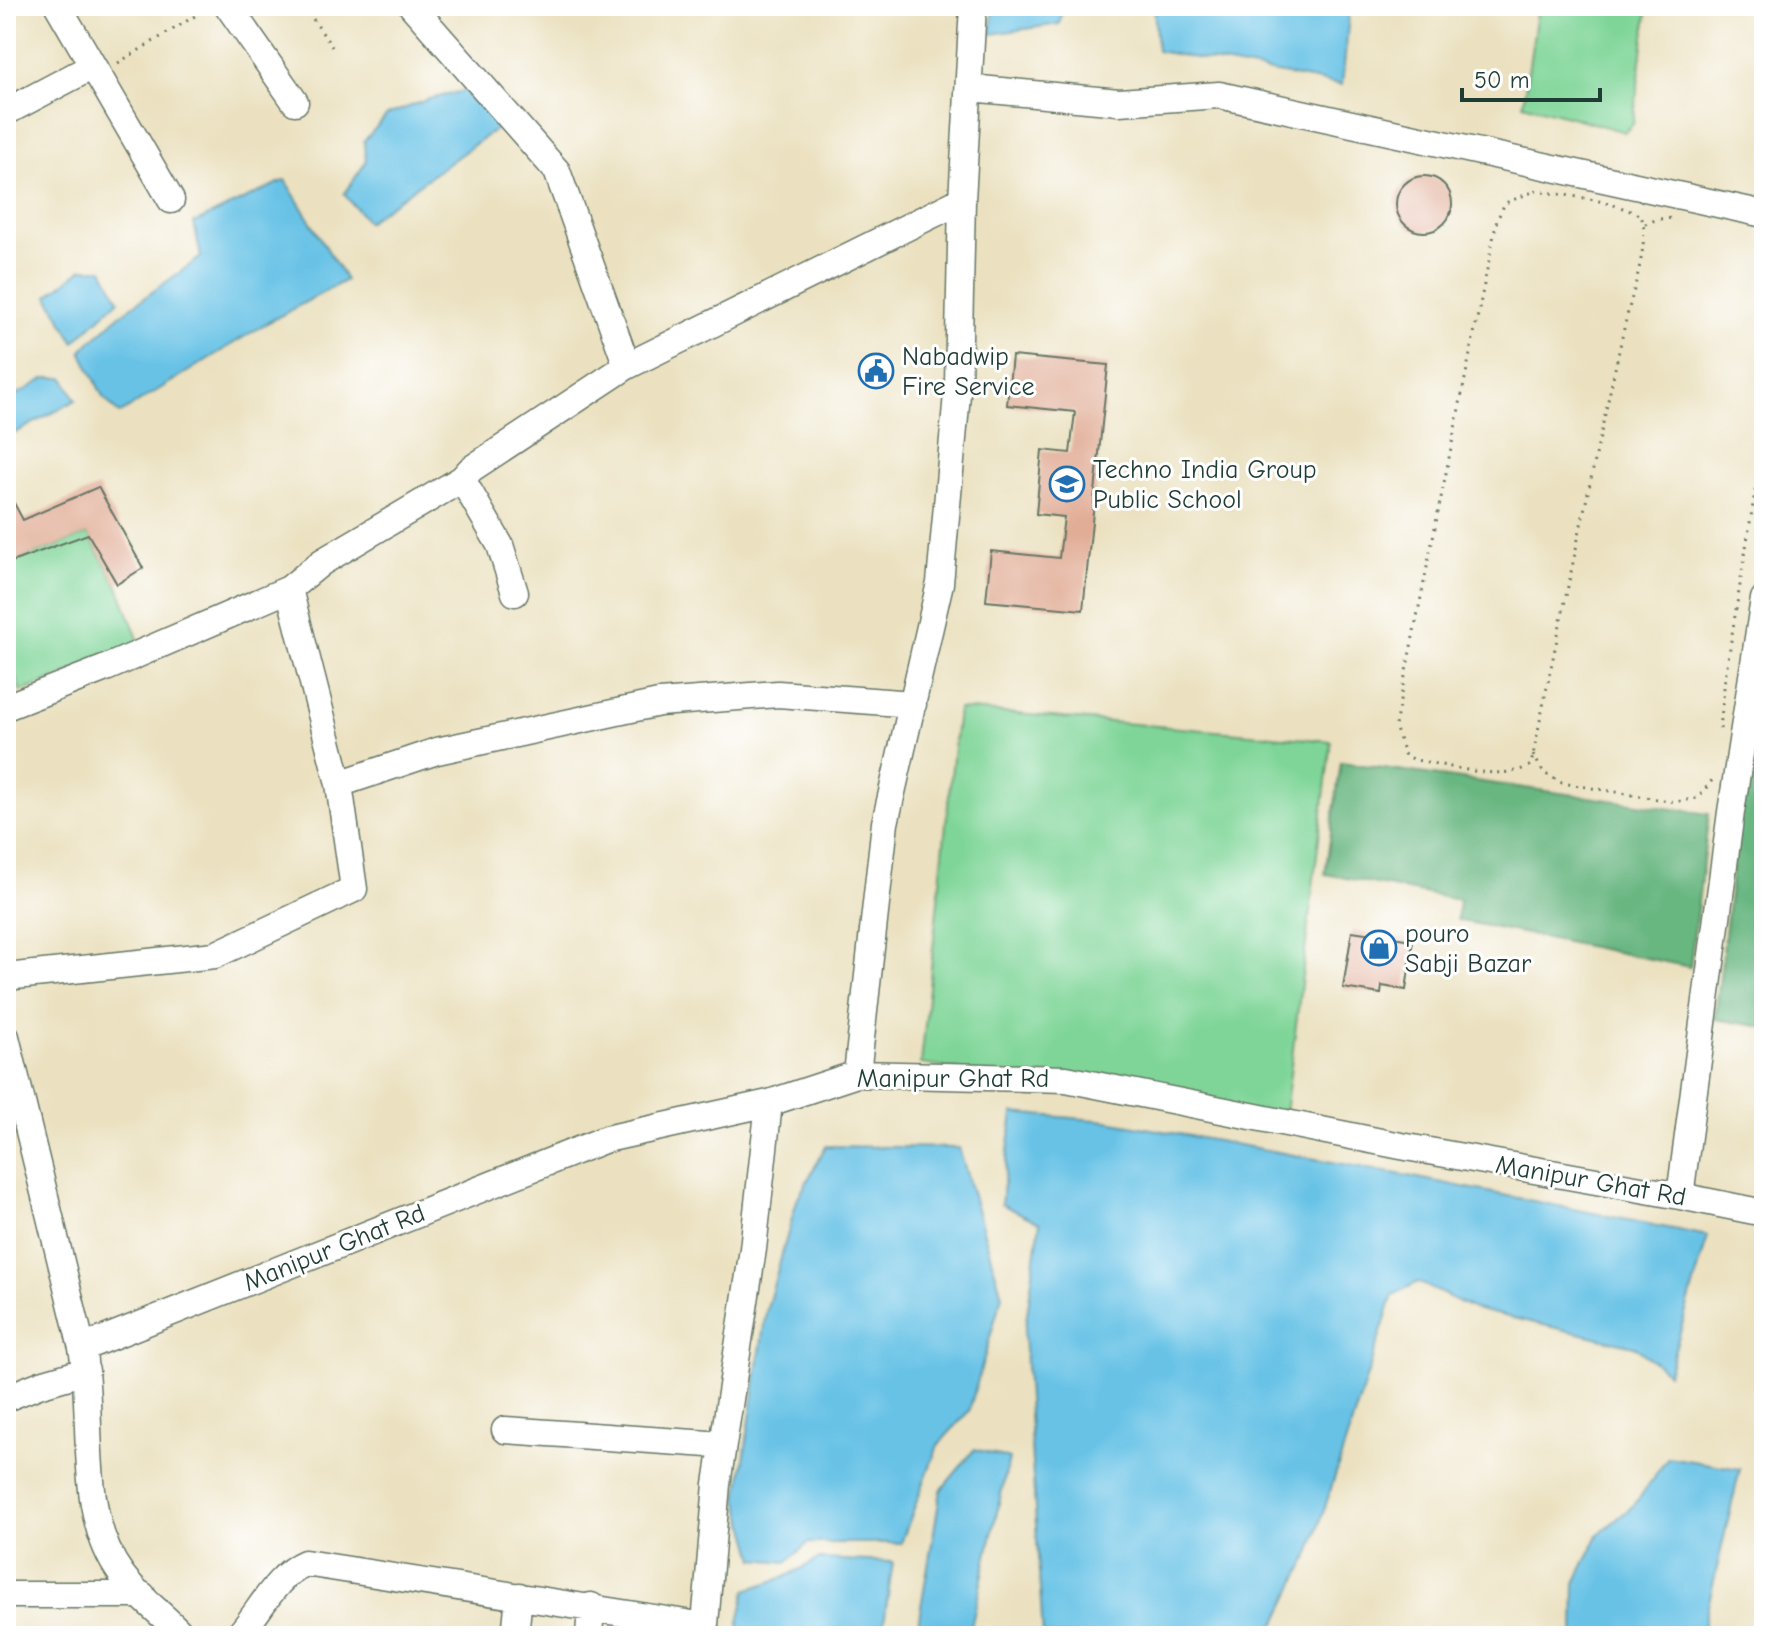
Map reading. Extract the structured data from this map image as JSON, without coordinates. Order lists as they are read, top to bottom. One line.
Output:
{"streets":{"street":["Manipur Ghat Rd"]},"places":{"public building":["Nabadwip Fire Service"],"school or university":["Techno India Group Public School"],"shop":["pouro Sabji Bazar"]},"scale_bar":"50 m"}
